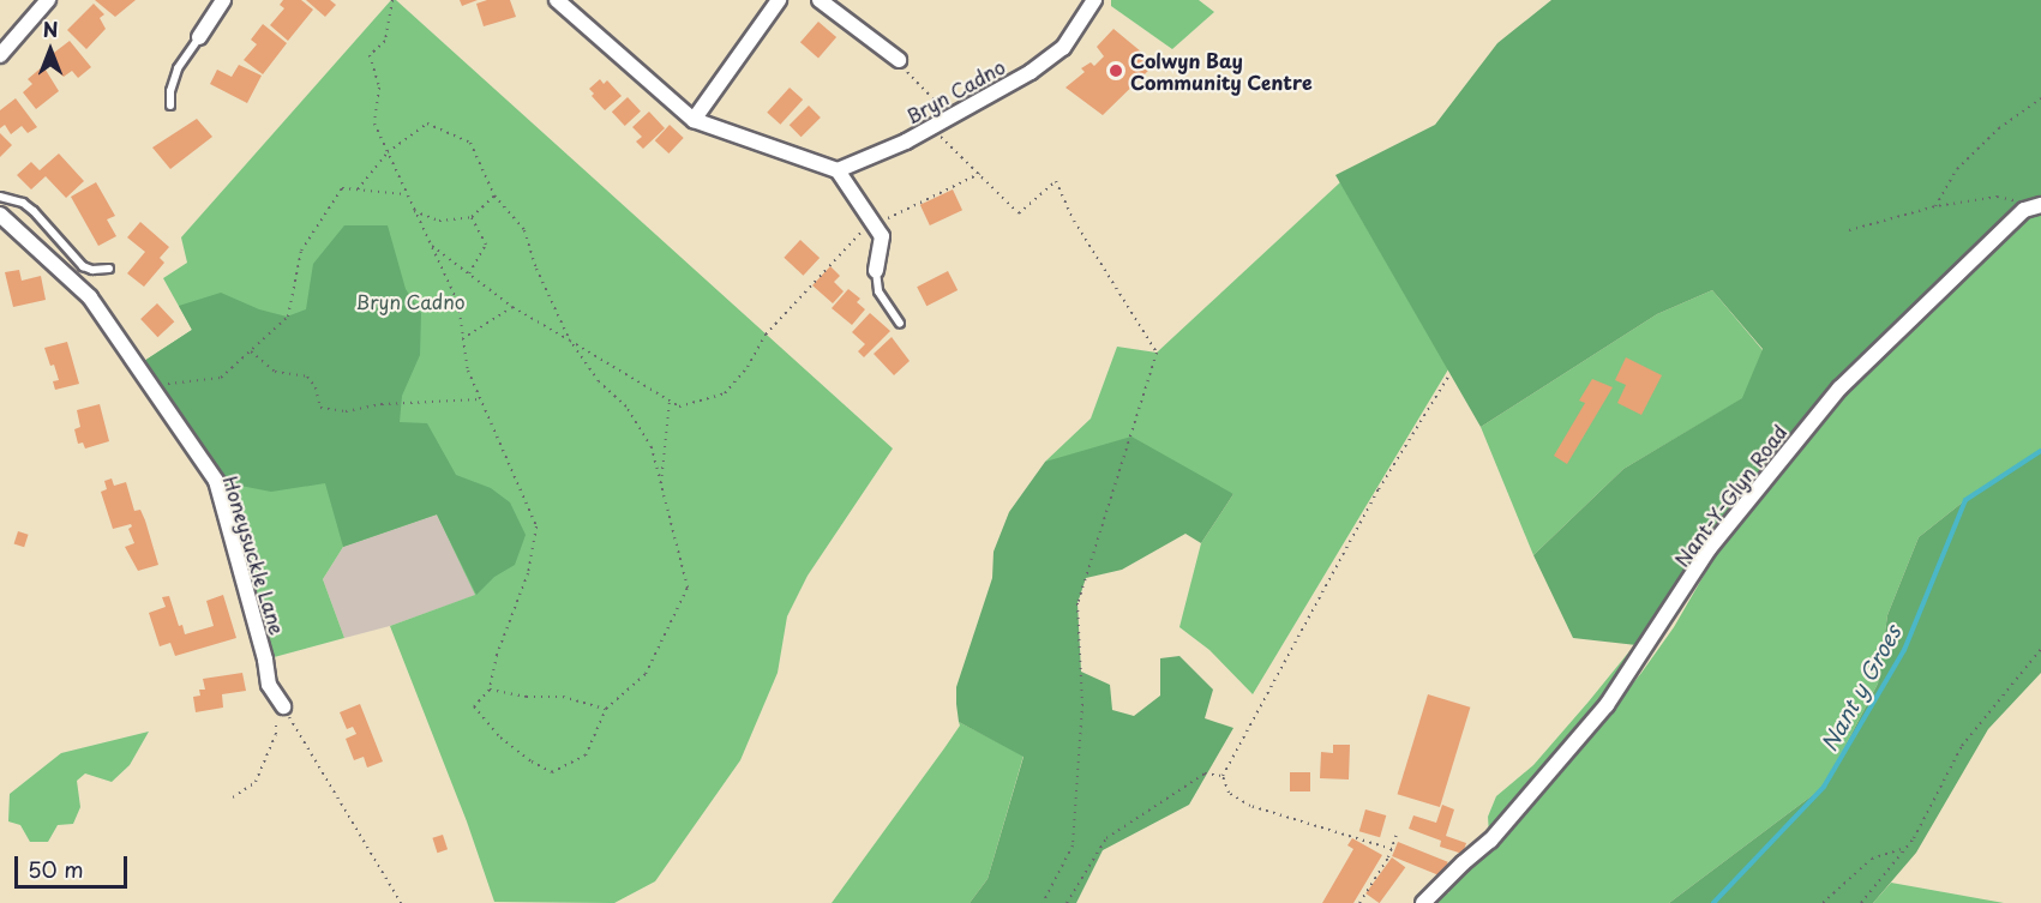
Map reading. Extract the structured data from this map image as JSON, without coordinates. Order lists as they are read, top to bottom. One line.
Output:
{"streets":{"street":["Bryn Cadno","Nant-Y-Glyn Road","Honeysuckle Lane"]},"water":["Nant y Groes"],"parks":["Bryn Cadno"],"places":["Colwyn Bay Community Centre"],"scale_bar":"50 m","north":"top"}
